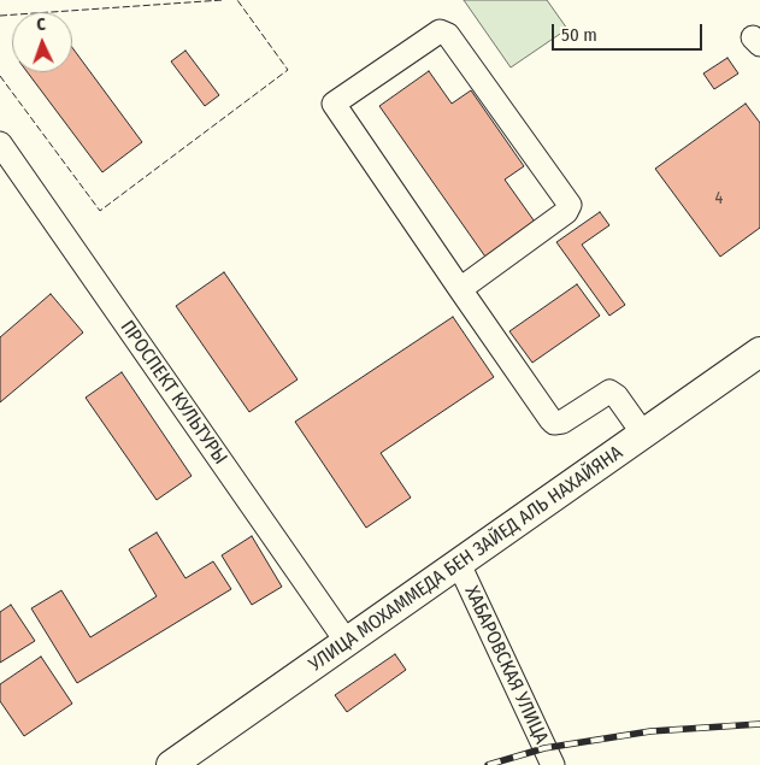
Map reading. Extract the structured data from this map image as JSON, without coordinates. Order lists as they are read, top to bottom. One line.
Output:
{"streets":{"main road":["УЛИЦА МОХАММЕДА БЕН ЗАЙЕД АЛЬ НАХАЙЯНА"],"street":["ПРОСПЕКТ КУЛЬТУРЫ","ХАБАРОВСКАЯ УЛИЦА"]},"crossings":[["ПРОСПЕКТ КУЛЬТУРЫ","УЛИЦА МОХАММЕДА БЕН ЗАЙЕД АЛЬ НАХАЙЯНА"],["УЛИЦА МОХАММЕДА БЕН ЗАЙЕД АЛЬ НАХАЙЯНА","ХАБАРОВСКАЯ УЛИЦА"]],"house_numbers":["4"],"scale_bar":"50 m","north":"top"}
